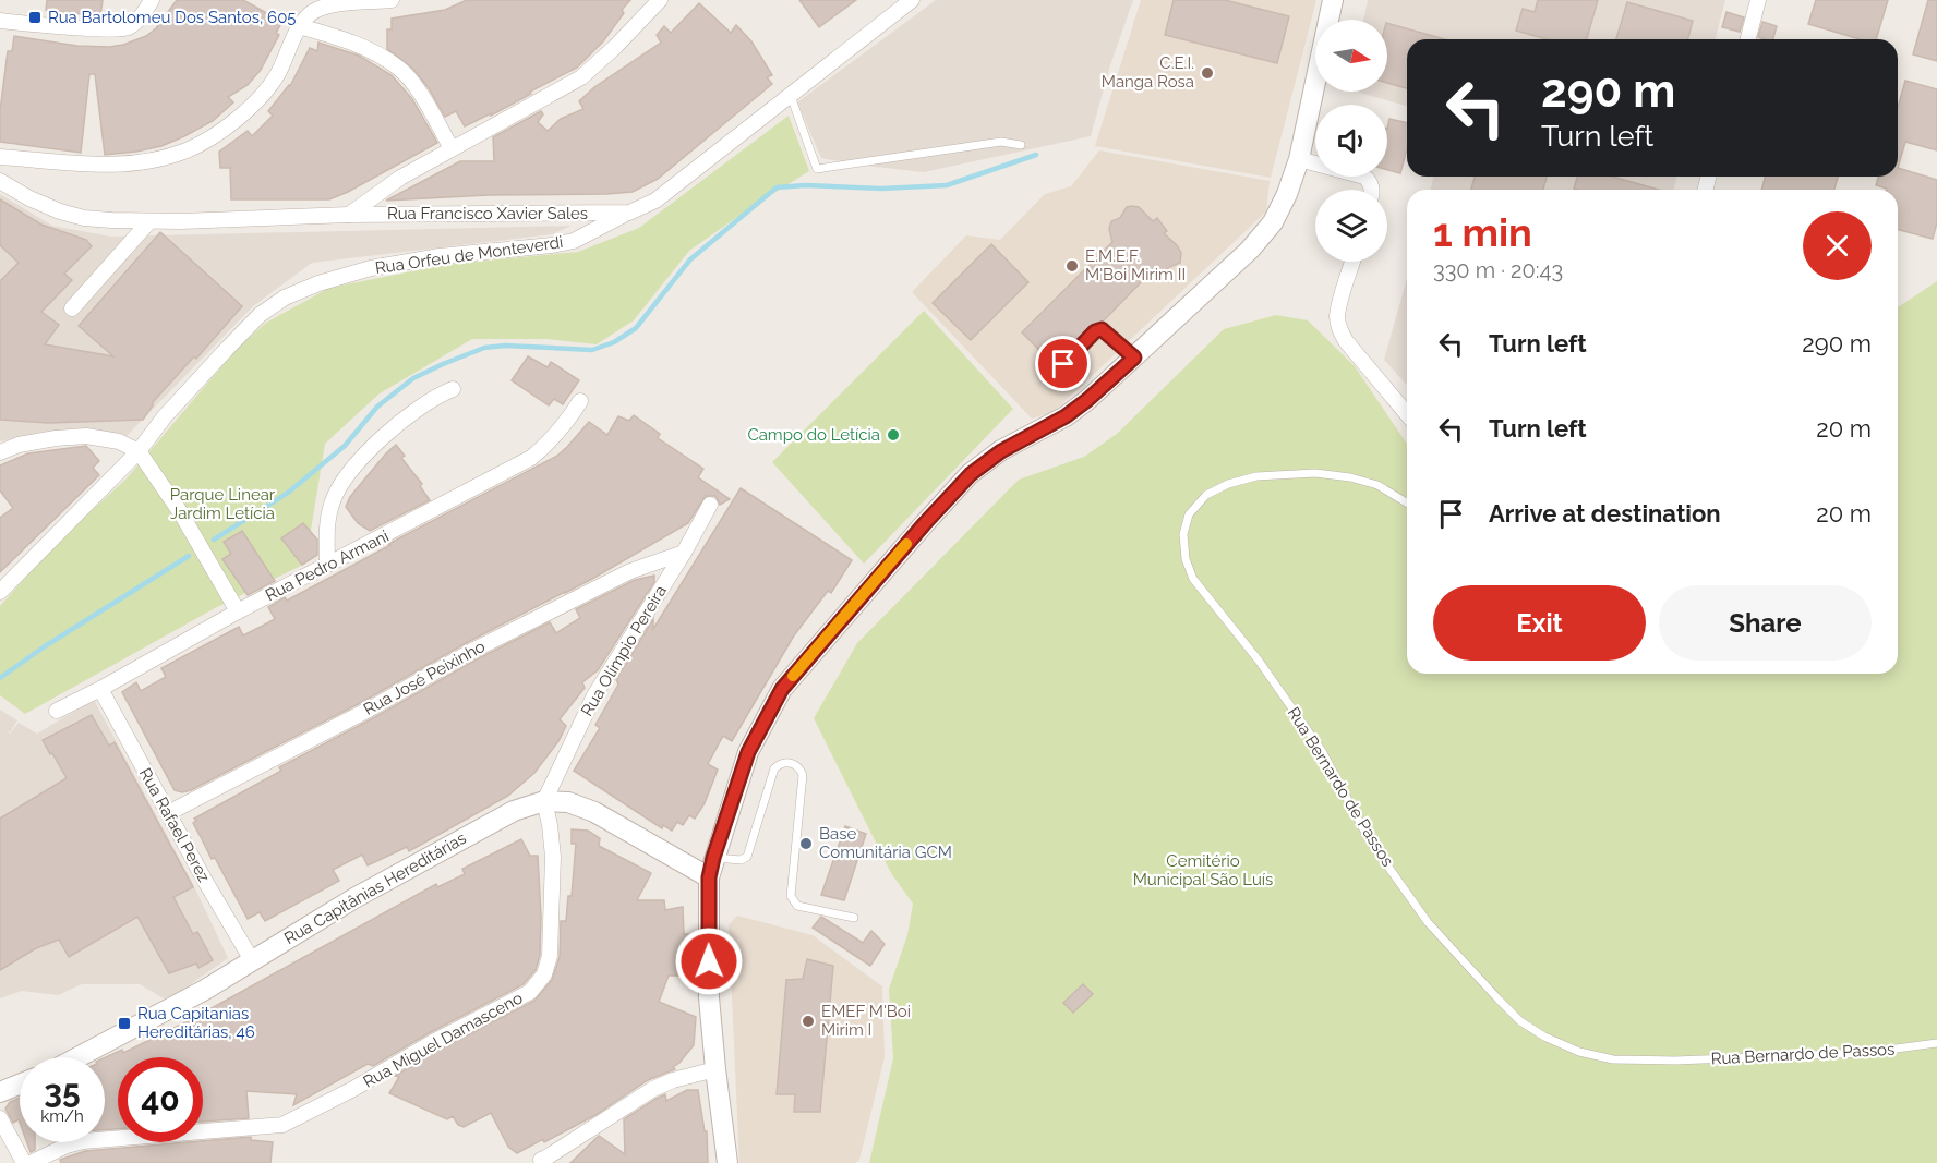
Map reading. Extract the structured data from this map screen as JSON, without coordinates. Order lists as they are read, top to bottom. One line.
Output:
{"streets":{"street":["Rua Francisco Xavier Sales","Rua Orfeu de Monteverdi","Rua Pedro Armani","Rua Olímpio Pereira","Rua José Peixinho","Rua Rafael Perez","Rua Capitânias Hereditárias","Rua Miguel Damasceno"],"lane":["Rua Bernardo de Passos"]},"crossings":[["Rua Francisco Xavier Sales","Rua Orfeu de Monteverdi"],["Rua Pedro Armani","Rua Rafael Perez"],["Rua Olímpio Pereira","Rua José Peixinho"],["Rua Olímpio Pereira","Rua Capitânias Hereditárias"],["Rua Olímpio Pereira","Rua Miguel Damasceno"],["Rua José Peixinho","Rua Rafael Perez"],["Rua Rafael Perez","Rua Capitânias Hereditárias"],["Rua Capitânias Hereditárias","Rua Miguel Damasceno"]],"parks":["Parque Linear Jardim Letícia","Cemitério Municipal São Luís"],"places":{"transit":["Rua Bartolomeu Dos Santos, 605","Rua Capitanias Hereditárias, 46"],"other":["C.E.I. Manga Rosa","E.M.E.F. M'Boi Mirim II","Campo do Letícia","Base Comunitária GCM","EMEF M'Boi Mirim I"]},"north":"right","page":{"turn":["290 m","Turn left"],"heading":["1 min","330 m · 20:43"],"list":[{"name":"Turn left","value":"290 m"},{"name":"Turn left","value":"20 m"},{"name":"Arrive at destination","value":"20 m"}],"buttons":["Exit","Share"],"speed":"35 km/h","limit":"40"}}
